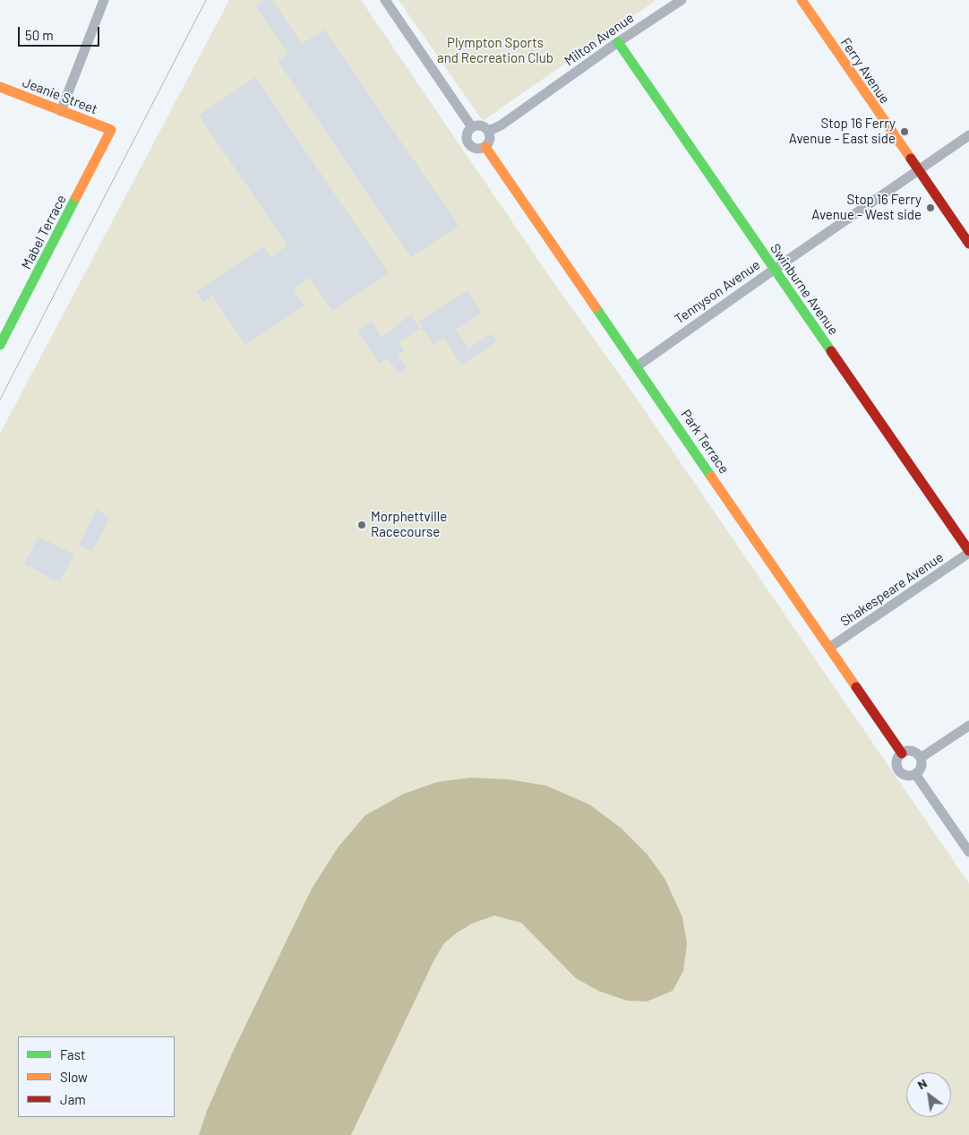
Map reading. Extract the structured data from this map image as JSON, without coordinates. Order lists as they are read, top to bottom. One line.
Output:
{"streets":{"street":["Milton Avenue","Ferry Avenue","Jeanie Street","Mabel Terrace","Swinburne Avenue","Tennyson Avenue","Park Terrace","Shakespeare Avenue"]},"crossings":[["Milton Avenue","Swinburne Avenue"],["Milton Avenue","Park Terrace"],["Ferry Avenue","Tennyson Avenue"],["Jeanie Street","Mabel Terrace"],["Swinburne Avenue","Tennyson Avenue"],["Swinburne Avenue","Shakespeare Avenue"],["Tennyson Avenue","Park Terrace"],["Park Terrace","Shakespeare Avenue"]],"parks":["Plympton Sports and Recreation Club"],"places":["Stop 16 Ferry Avenue - East side","Stop 16 Ferry Avenue - West side","Morphettville Racecourse"],"legend":["Fast","Slow","Jam"],"scale_bar":"50 m","north":"top left"}
